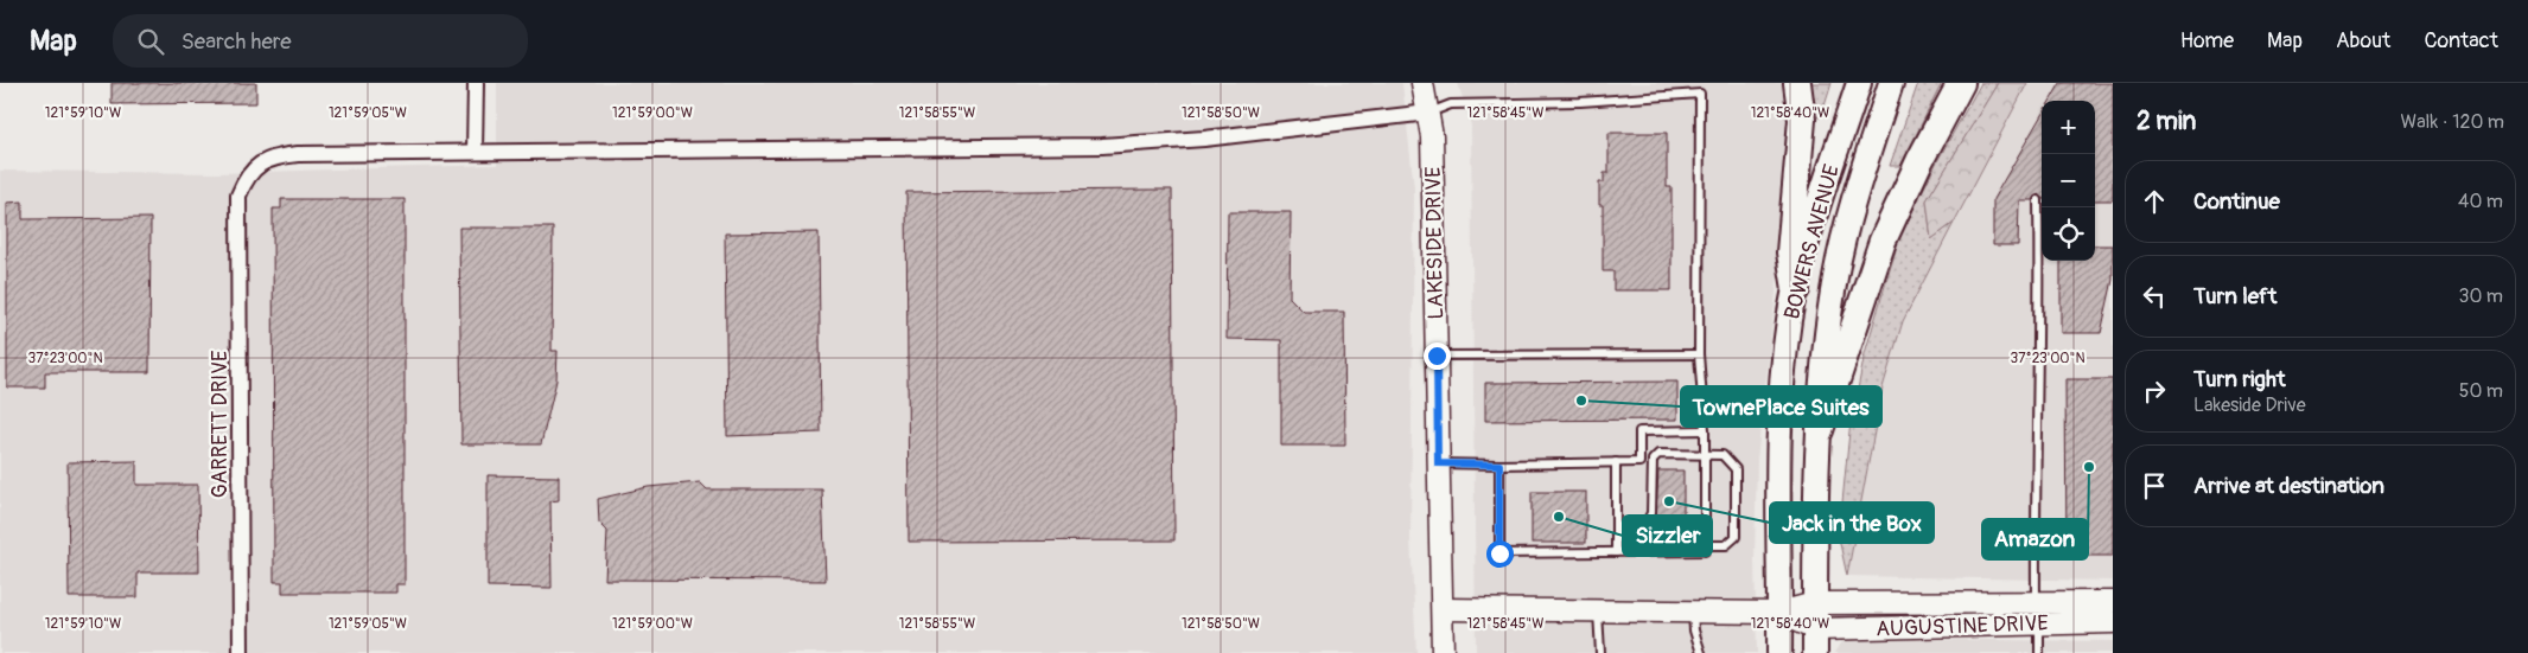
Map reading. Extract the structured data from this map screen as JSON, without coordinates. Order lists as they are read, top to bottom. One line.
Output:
{"streets":{"main road":["BOWERS AVENUE"],"street":["LAKESIDE DRIVE","GARRETT DRIVE","AUGUSTINE DRIVE"]},"crossings":[["BOWERS AVENUE","AUGUSTINE DRIVE"],["LAKESIDE DRIVE","AUGUSTINE DRIVE"]],"places":["TownePlace Suites","Amazon","Jack in the Box","Sizzler"],"page":{"header":"Map","search":"Search here","nav":["Home","Map","About","Contact"],"heading":["2 min","Walk · 120 m"],"map_buttons":["+","−"],"list":[["Continue","40 m"],["Turn left","30 m"],["Turn right","Lakeside Drive","50 m"],"Arrive at destination"]},"coordinates":["121°59'10\"W","121°59'05\"W","121°59'00\"W","121°58'55\"W","121°58'50\"W","121°58'45\"W","121°58'40\"W","37°23'00\"N"]}
